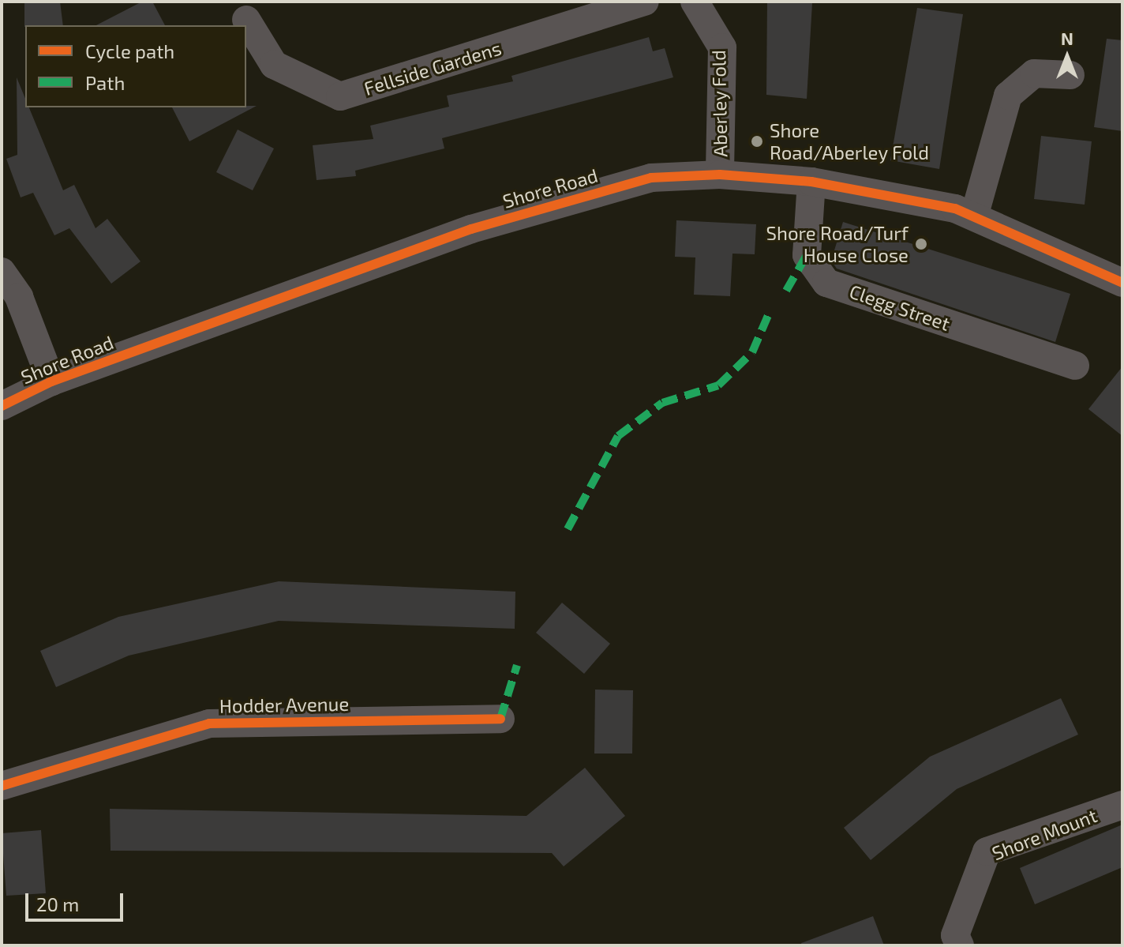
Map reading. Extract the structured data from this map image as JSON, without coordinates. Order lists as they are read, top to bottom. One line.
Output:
{"streets":{"street":["Fellside Gardens","Aberley Fold","Shore Road","Clegg Street","Hodder Avenue","Shore Mount"]},"crossings":[["Aberley Fold","Shore Road"],["Shore Road","Clegg Street"]],"places":["Shore Road/Aberley Fold","Shore Road/Turf House Close"],"legend":["Cycle path","Path"],"scale_bar":"20 m","north":"top"}
